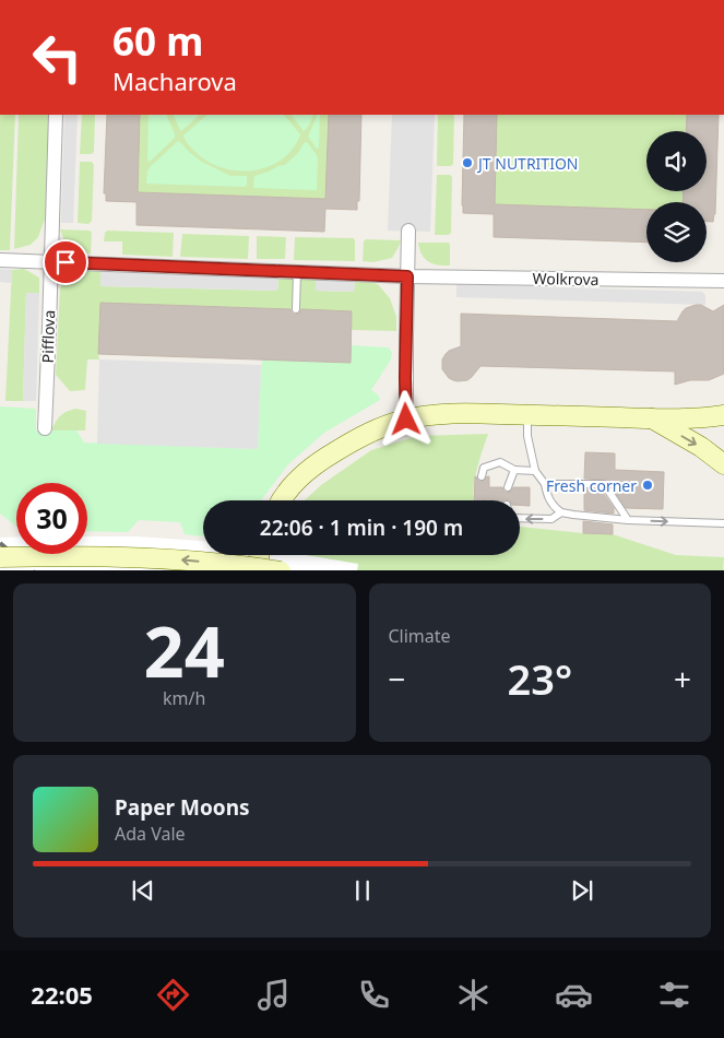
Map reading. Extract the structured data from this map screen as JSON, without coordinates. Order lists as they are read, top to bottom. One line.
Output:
{"streets":{"street":["Wolkrova","Pifflova"]},"crossings":[["Wolkrova","Pifflova"]],"places":["JT NUTRITION","Fresh corner"],"page":{"turn":["60 m","Macharova"],"limit":"30","trip":"22:06 · 1 min · 190 m","tile":[["24","km/h"],"Climate"],"heat":["−","23°","+"],"song":["Paper Moons","Ada Vale"],"tabs":"22:05"}}
